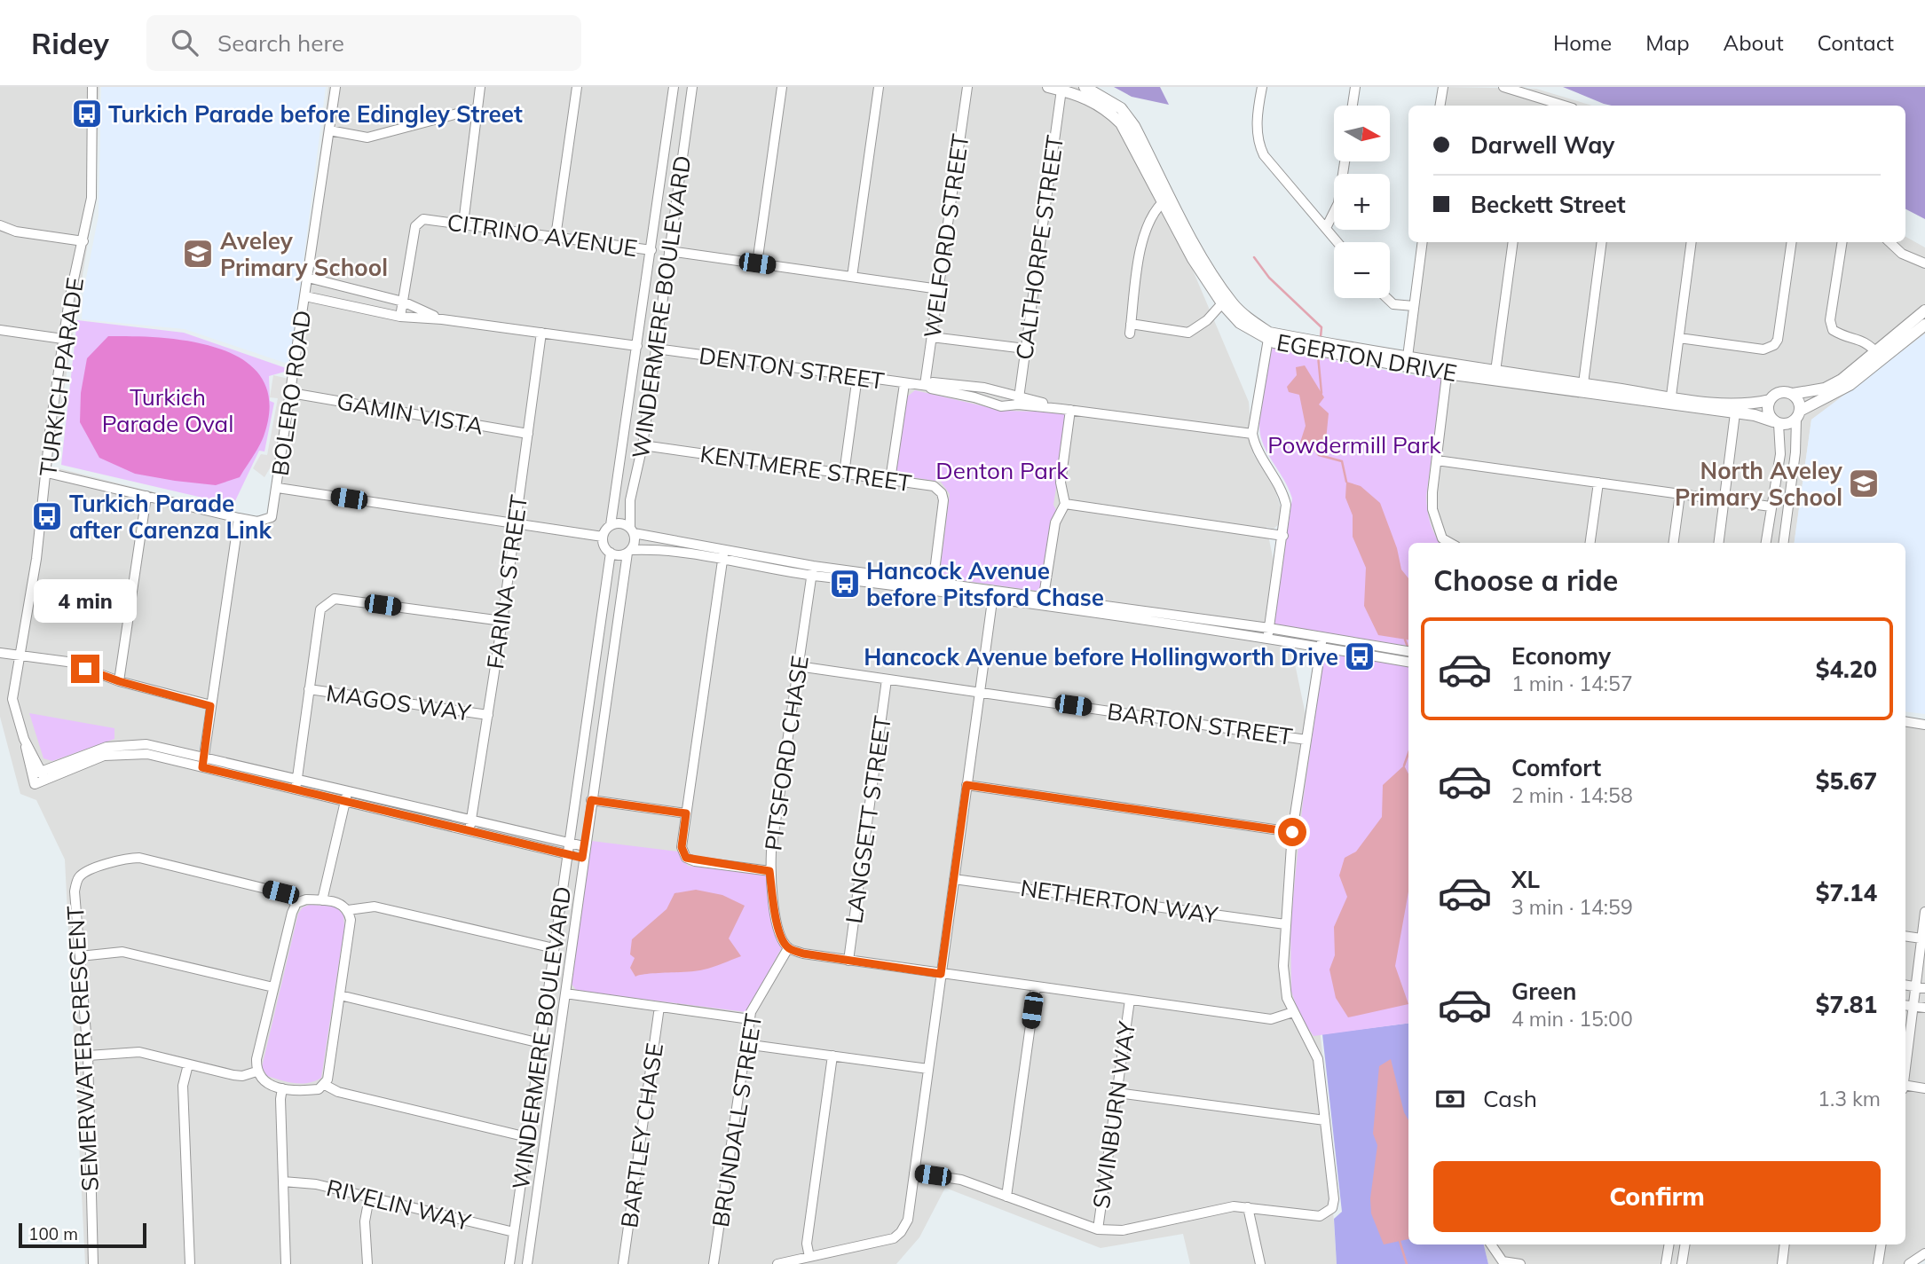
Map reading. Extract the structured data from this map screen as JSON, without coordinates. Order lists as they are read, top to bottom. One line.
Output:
{"streets":{"street":["CITRINO AVENUE","WELFORD STREET","CALTHORPE STREET","WINDERMERE BOULEVARD","EGERTON DRIVE","DENTON STREET","TURKICH PARADE","BOLERO ROAD","GAMIN VISTA","KENTMERE STREET","FARINA STREET","MAGOS WAY","BARTON STREET","PITSFORD CHASE","LANGSETT STREET","NETHERTON WAY","SEMERWATER CRESCENT","SWINBURN WAY","BRUNDALL STREET","BARTLEY CHASE","RIVELIN WAY"]},"crossings":[["CITRINO AVENUE","WINDERMERE BOULEVARD"],["WELFORD STREET","DENTON STREET"],["CALTHORPE STREET","EGERTON DRIVE"],["CALTHORPE STREET","DENTON STREET"],["WINDERMERE BOULEVARD","DENTON STREET"],["WINDERMERE BOULEVARD","KENTMERE STREET"],["WINDERMERE BOULEVARD","RIVELIN WAY"],["BOLERO ROAD","GAMIN VISTA"],["GAMIN VISTA","FARINA STREET"],["FARINA STREET","MAGOS WAY"],["BARTON STREET","PITSFORD CHASE"],["BARTON STREET","LANGSETT STREET"],["PITSFORD CHASE","BRUNDALL STREET"]],"parks":["Turkich Parade Oval","Powdermill Park","Denton Park"],"places":{"bus stop":["Turkich Parade before Edingley Street","Turkich Parade after Carenza Link","Hancock Avenue before Pitsford Chase","Hancock Avenue before Hollingworth Drive"],"school or university":["Aveley Primary School","North Aveley Primary School"]},"scale_bar":"100 m","north":"right","page":{"header":"Ridey","search":"Search here","nav":["Home","Map","About","Contact"],"map_buttons":["+","−"],"banner":["Darwell Way","Beckett Street"],"heading":"Choose a ride","bubble":"4 min","list":[{"name":"Economy","note":"1 min · 14:57","value":"$4.20"},{"name":"Comfort","note":"2 min · 14:58","value":"$5.67"},{"name":"XL","note":"3 min · 14:59","value":"$7.14"},{"name":"Green","note":"4 min · 15:00","value":"$7.81"}],"pay":["Cash","1.3 km"],"buttons":"Confirm","scale":"100 m"}}
